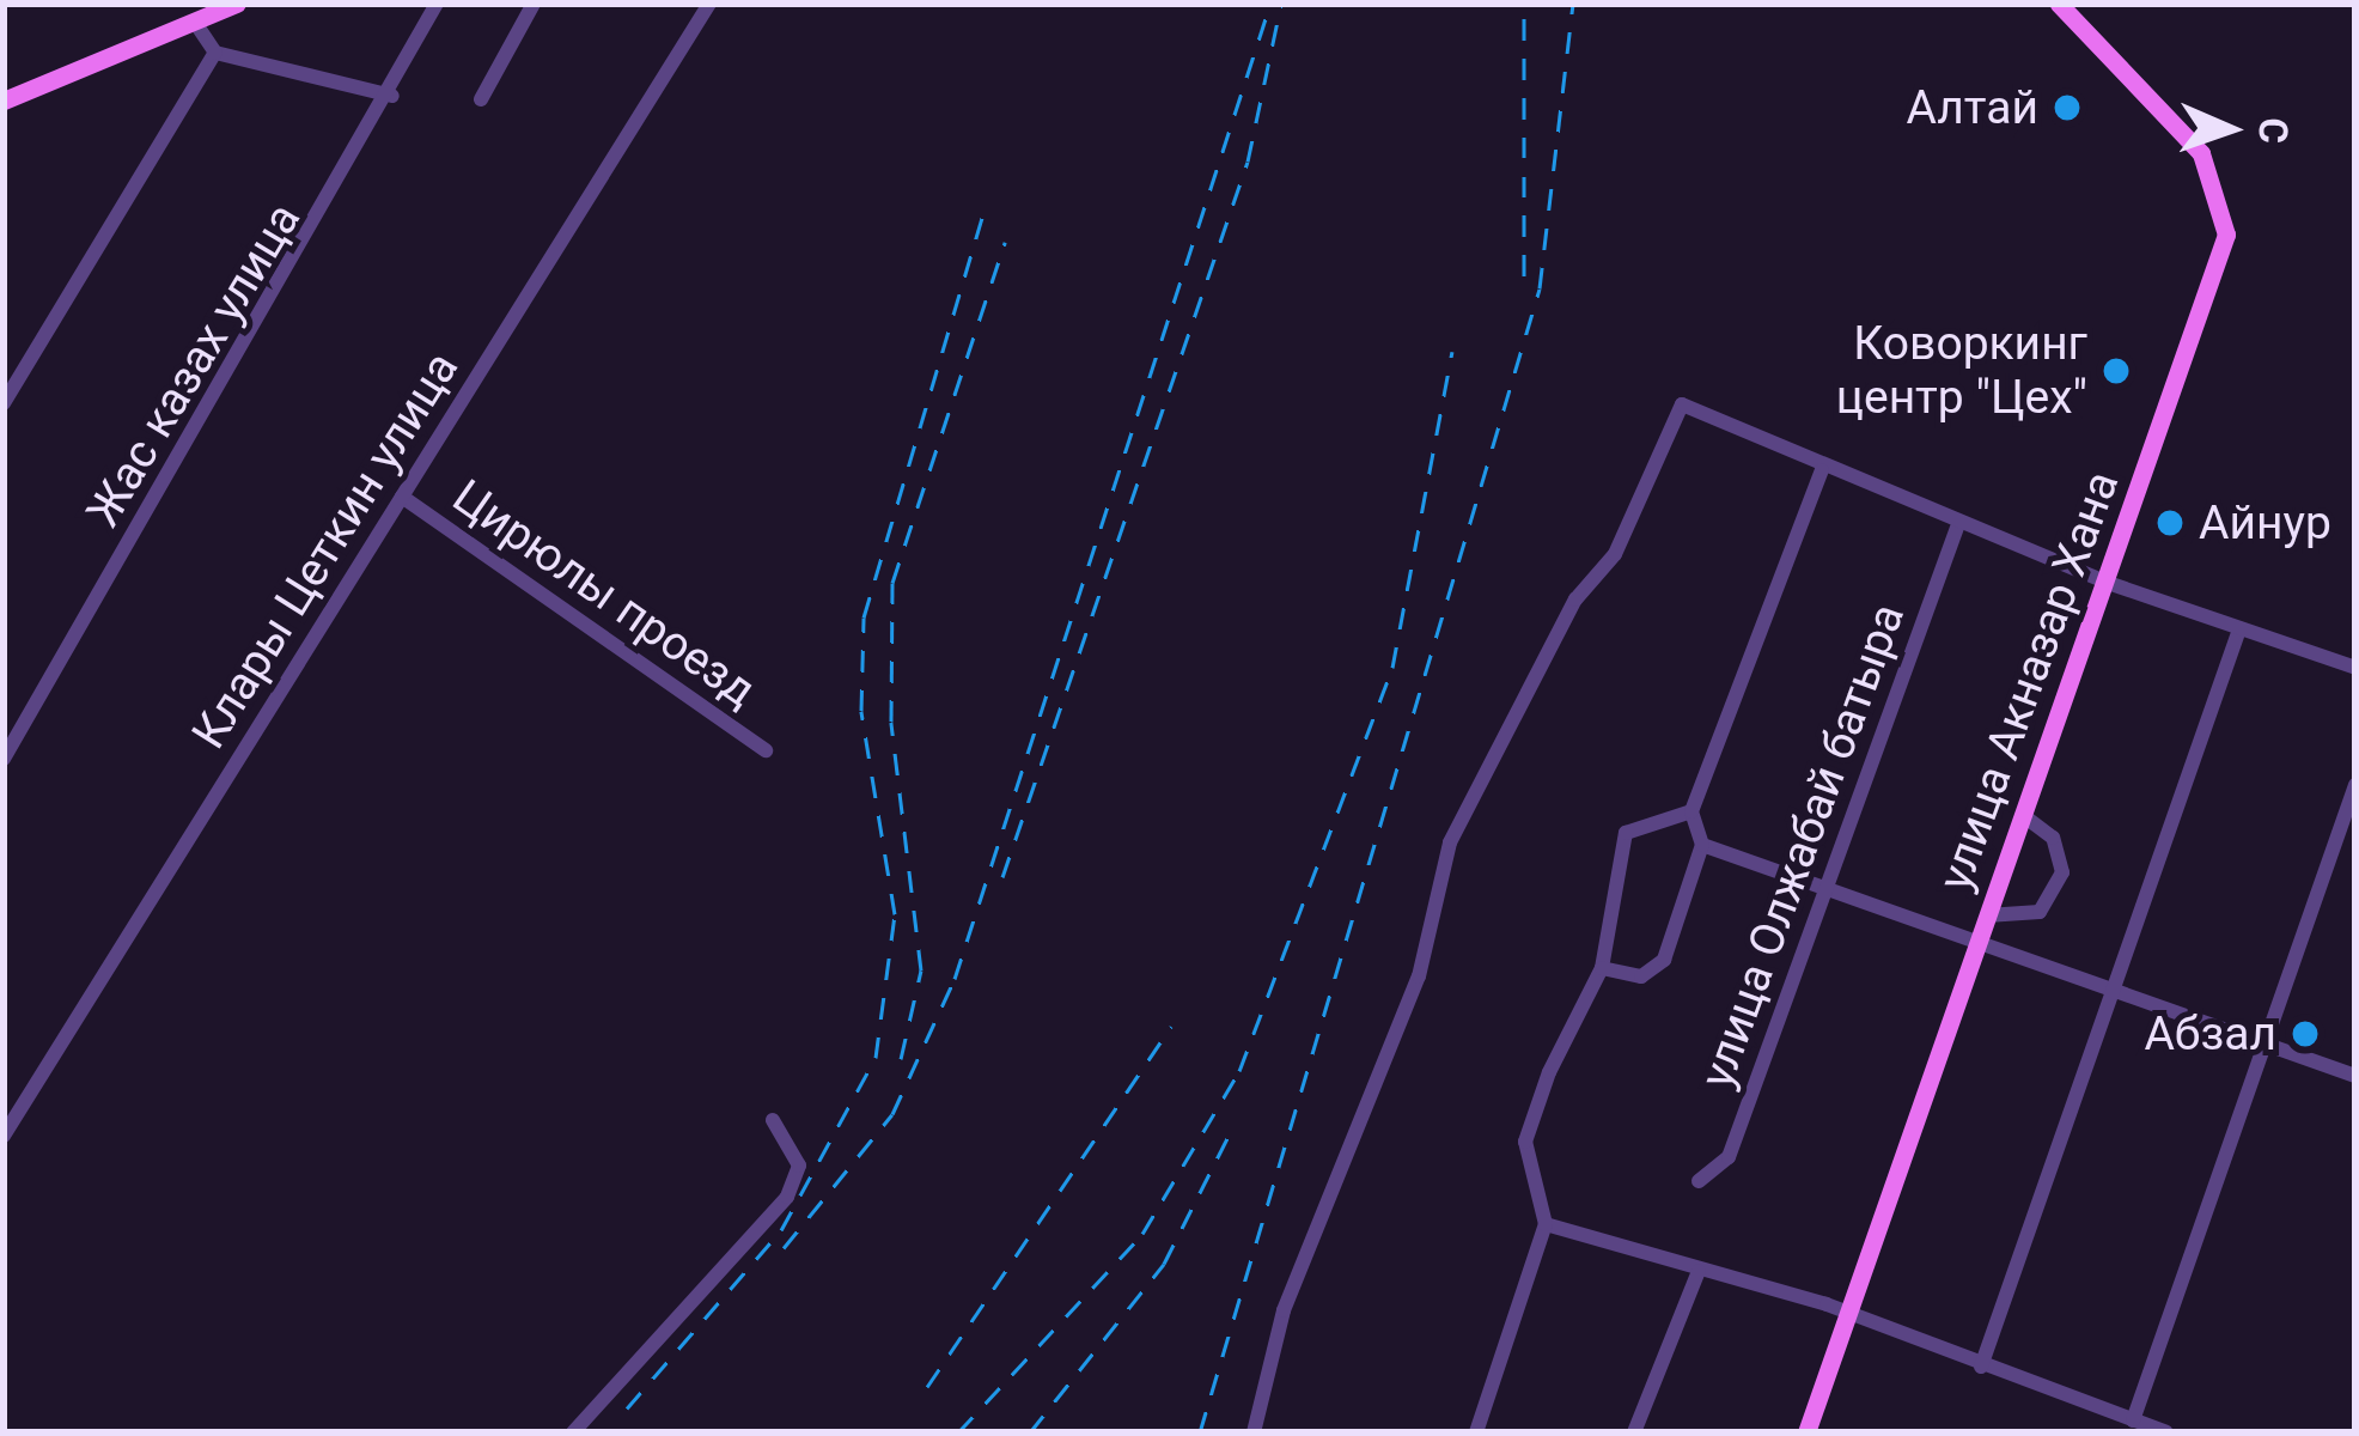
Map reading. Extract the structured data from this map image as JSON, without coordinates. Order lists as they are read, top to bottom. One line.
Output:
{"streets":{"main road":["улица Акназар Хана"],"street":["Жас казах улица","Клары Цеткин улица","Цирюлы проезд","улица Олжабай батыра"]},"crossings":[["Клары Цеткин улица","Цирюлы проезд"]],"places":["Алтай","Коворкинг центр \"Цех\"","Айнур","Абзал"],"north":"right"}
